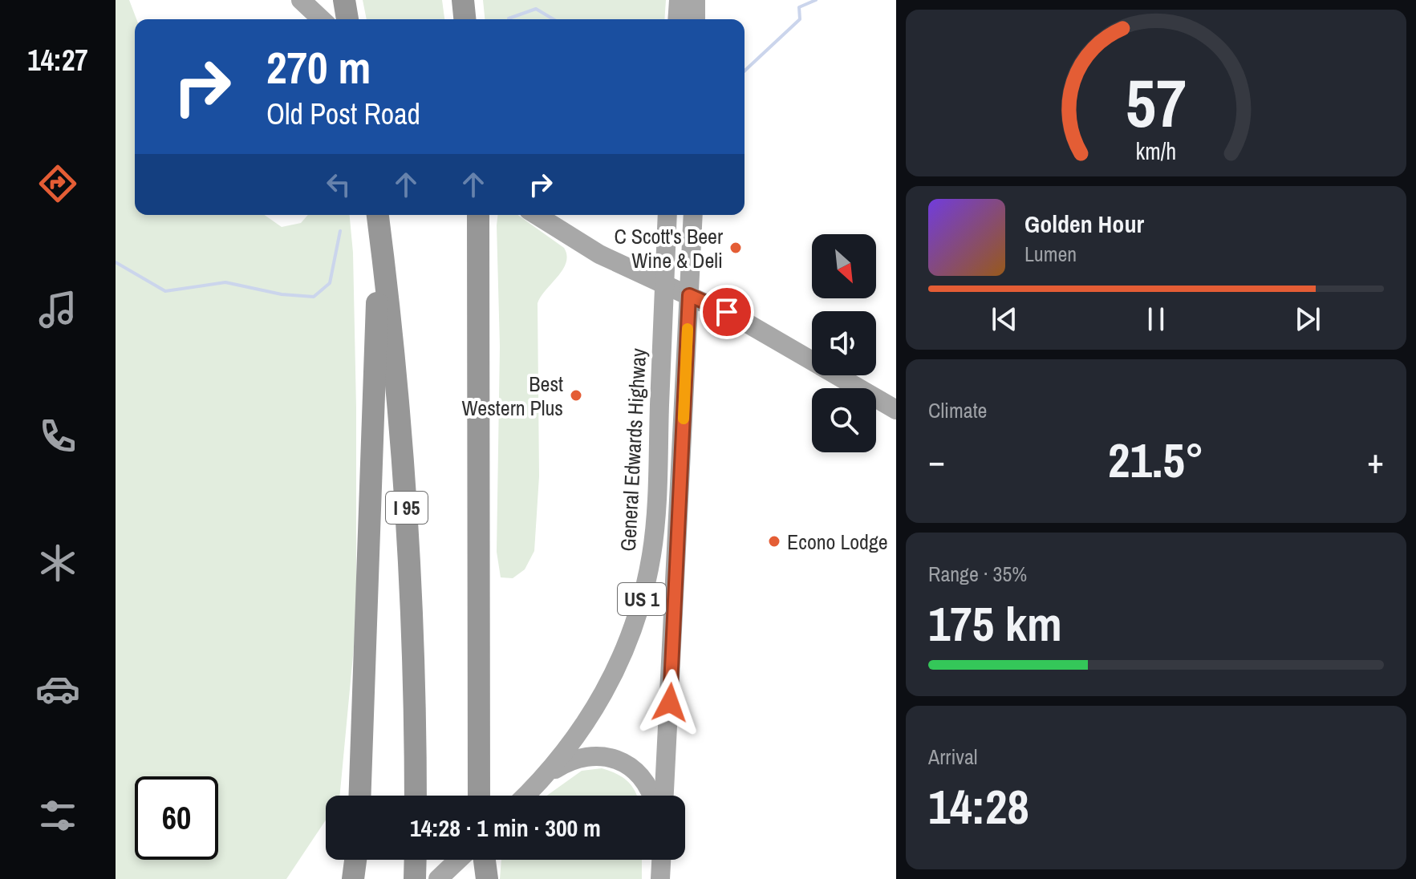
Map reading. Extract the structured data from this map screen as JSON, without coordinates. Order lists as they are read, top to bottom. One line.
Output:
{"streets":{"highway":["I 95"],"main road":["General Edwards Highway","US 1"]},"places":["C Scott's Beer Wine & Deli","Best Western Plus","Econo Lodge"],"north":"bottom right","page":{"tabs":"14:27","turn":["270 m","Old Post Road"],"song":["Golden Hour","Lumen"],"tile":["Climate",["Range · 35%","175 km"],["Arrival","14:28"]],"heat":["−","21.5°","+"],"limit":"60","trip":"14:28 · 1 min · 300 m","gauge":["57","km/h"]}}
